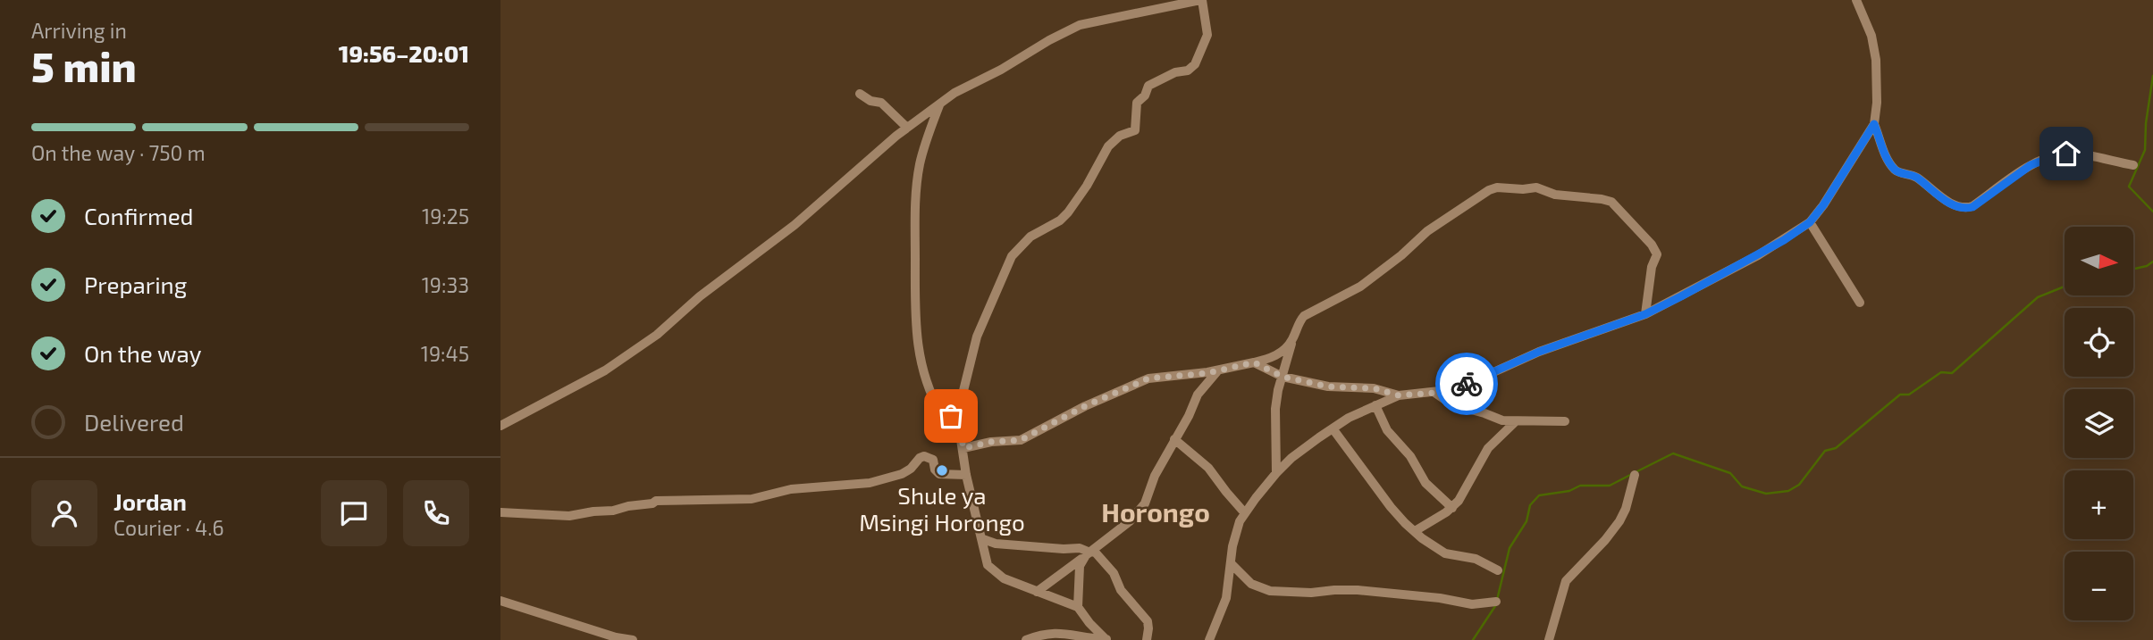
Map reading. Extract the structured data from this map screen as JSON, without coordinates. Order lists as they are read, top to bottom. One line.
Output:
{"districts":["Horongo"],"places":["Shule ya Msingi Horongo"],"north":"right","page":{"heading":["5 min","Arriving in","19:56–20:01"],"panel":["Jordan","Courier · 4.6"],"bar":"On the way · 750 m","list":[["Confirmed","19:25"],["Preparing","19:33"],["On the way","19:45"],"Delivered"],"map_buttons":["+","−"]}}
